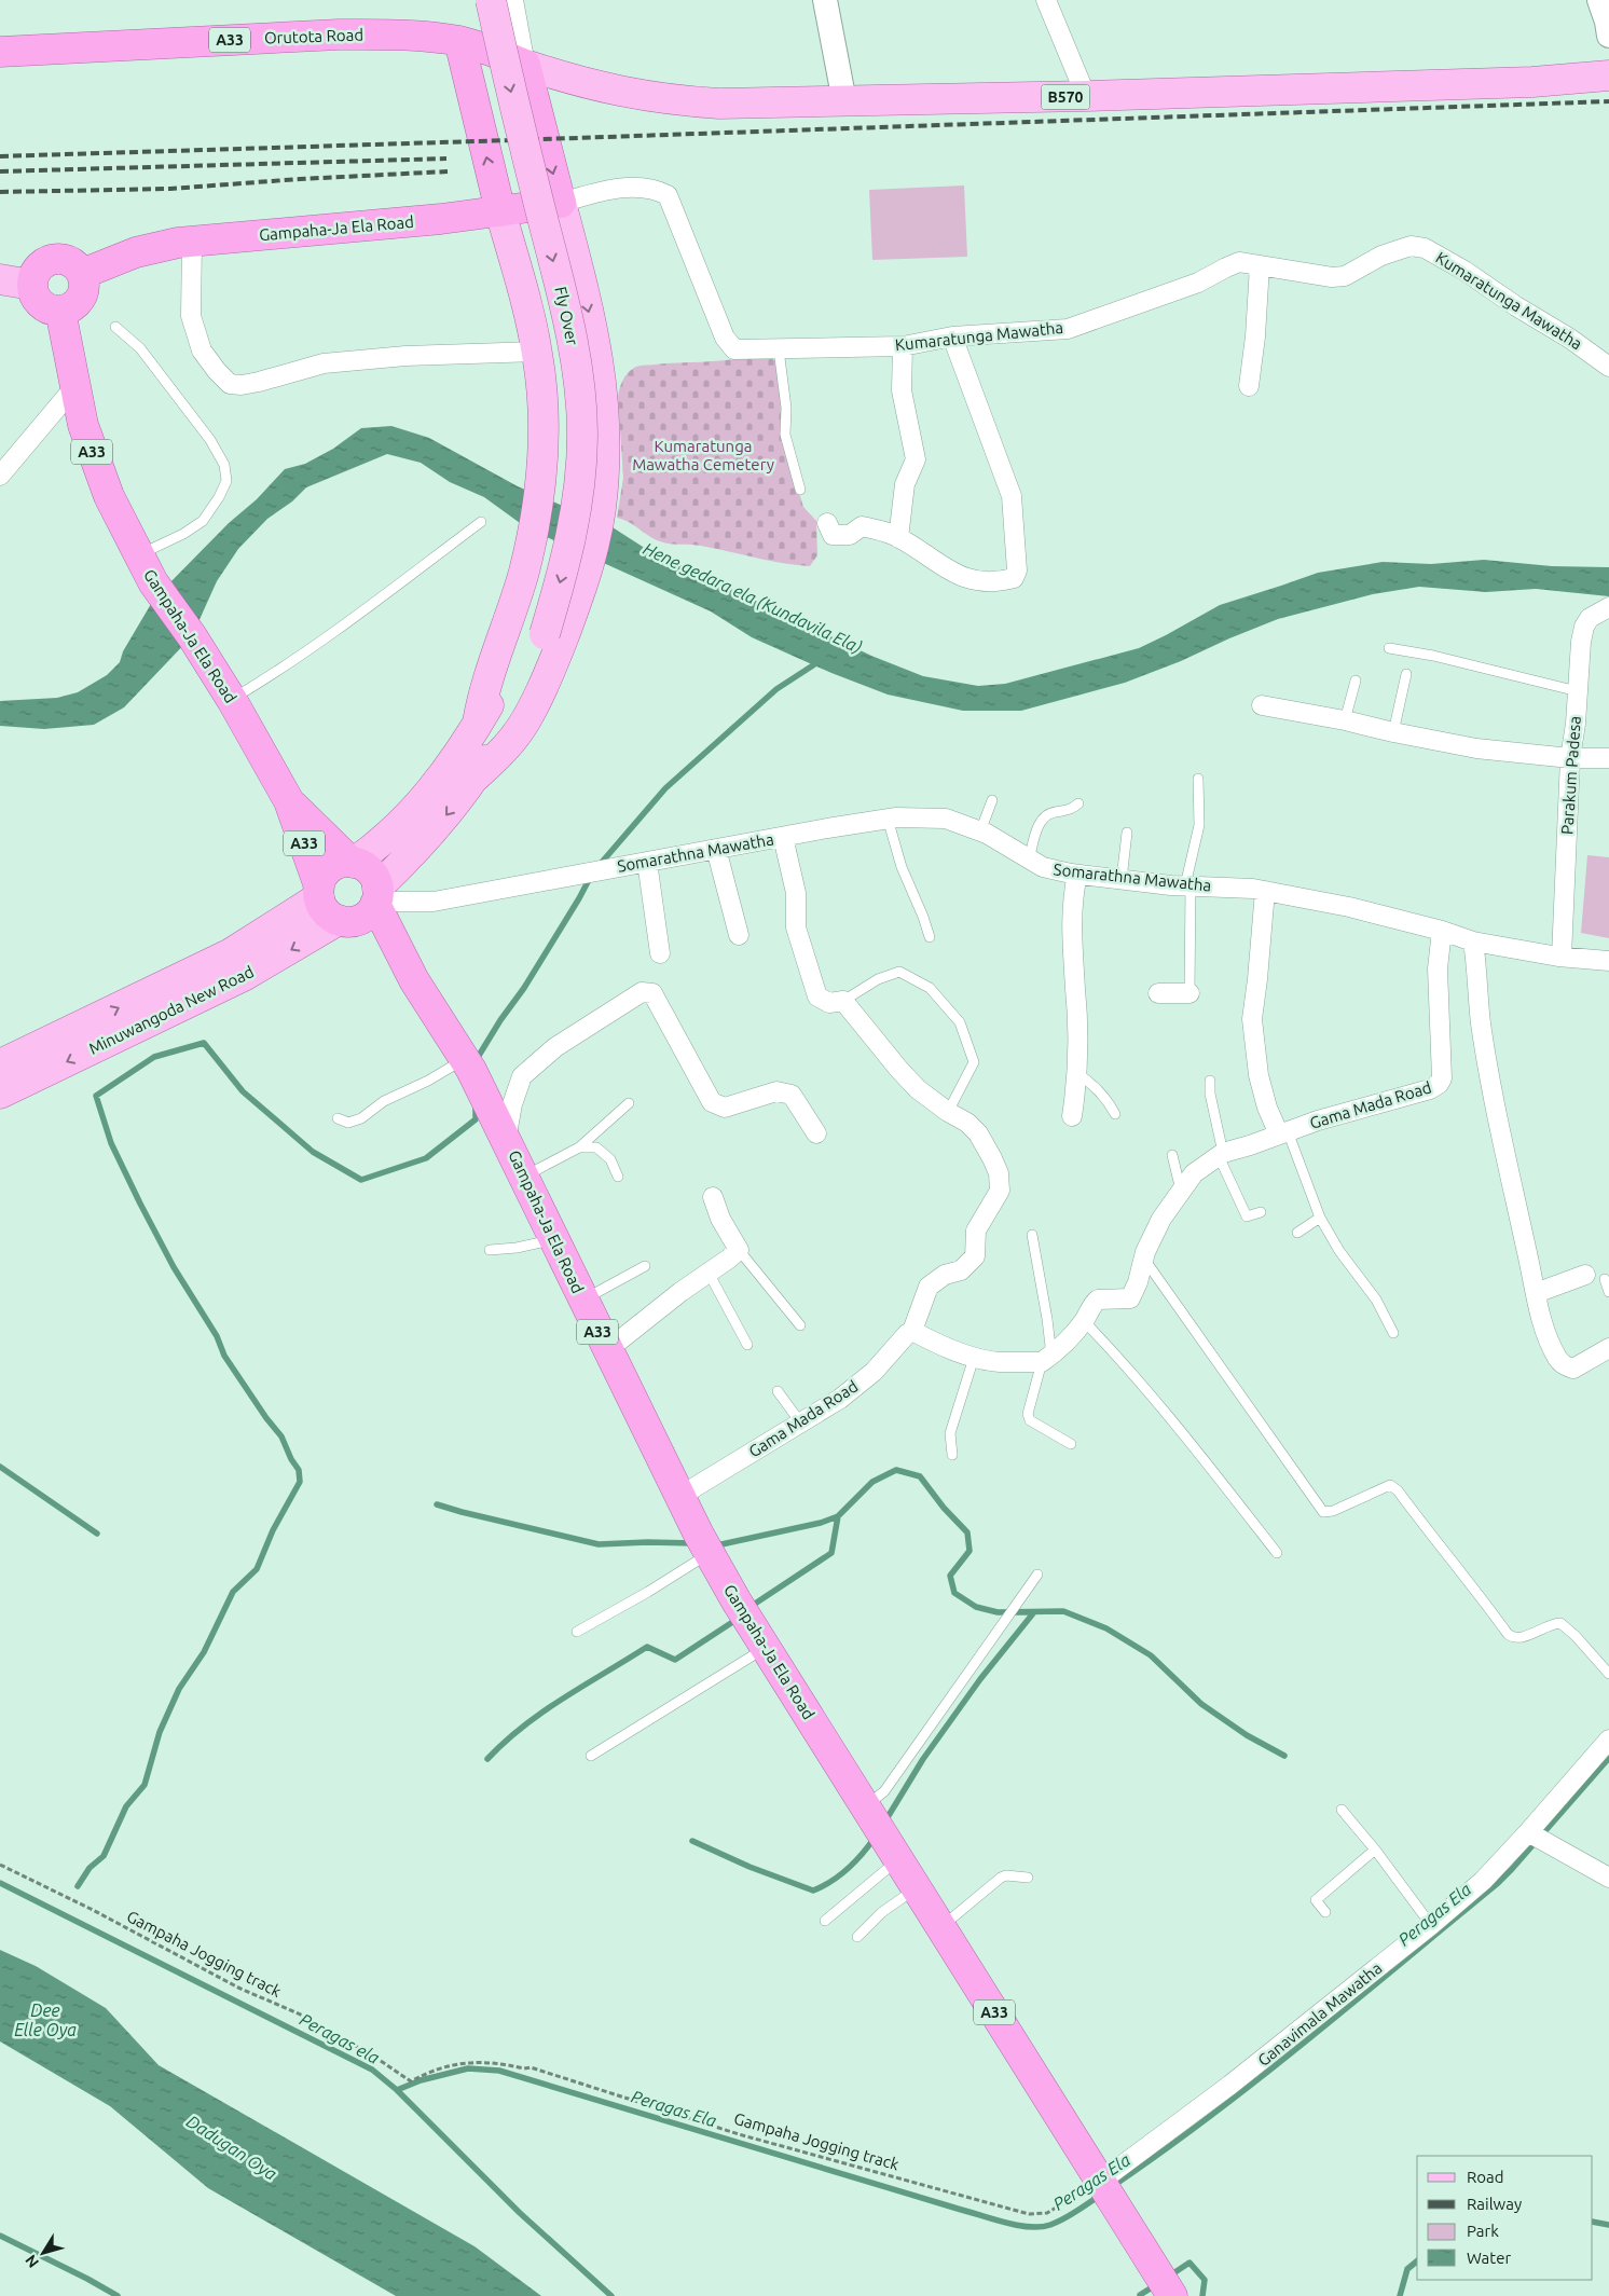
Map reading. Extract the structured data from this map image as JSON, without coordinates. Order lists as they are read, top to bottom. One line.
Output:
{"streets":{"highway":["Orutota Road","A33","Gampaha-Ja Ela Road"],"main road":["B570","Fly Over","Minuwangoda New Road"],"street":["Kumaratunga Mawatha","Parakum Padesa","Somarathna Mawatha","Gama Mada Road","Ganavimala Mawatha"],"path":["Gampaha Jogging track"]},"crossings":[["Orutota Road","B570"],["Gampaha-Ja Ela Road","Kumaratunga Mawatha"],["Gampaha-Ja Ela Road","Somarathna Mawatha"],["Gampaha-Ja Ela Road","Minuwangoda New Road"],["Gampaha-Ja Ela Road","Gama Mada Road"],["Gampaha-Ja Ela Road","Gampaha Jogging track"],["Gampaha-Ja Ela Road","Ganavimala Mawatha"],["Parakum Padesa","Somarathna Mawatha"],["Somarathna Mawatha","Minuwangoda New Road"],["Somarathna Mawatha","Gama Mada Road"],["Gampaha Jogging track","Ganavimala Mawatha"]],"water":["Hene gedara ela (Kundavila Ela)","Peragas Ela","Dee Elle Oya","Peragas ela","Dadugan Oya"],"parks":["Kumaratunga Mawatha Cemetery"],"legend":["Road","Railway","Park","Water"],"north":"bottom left"}
